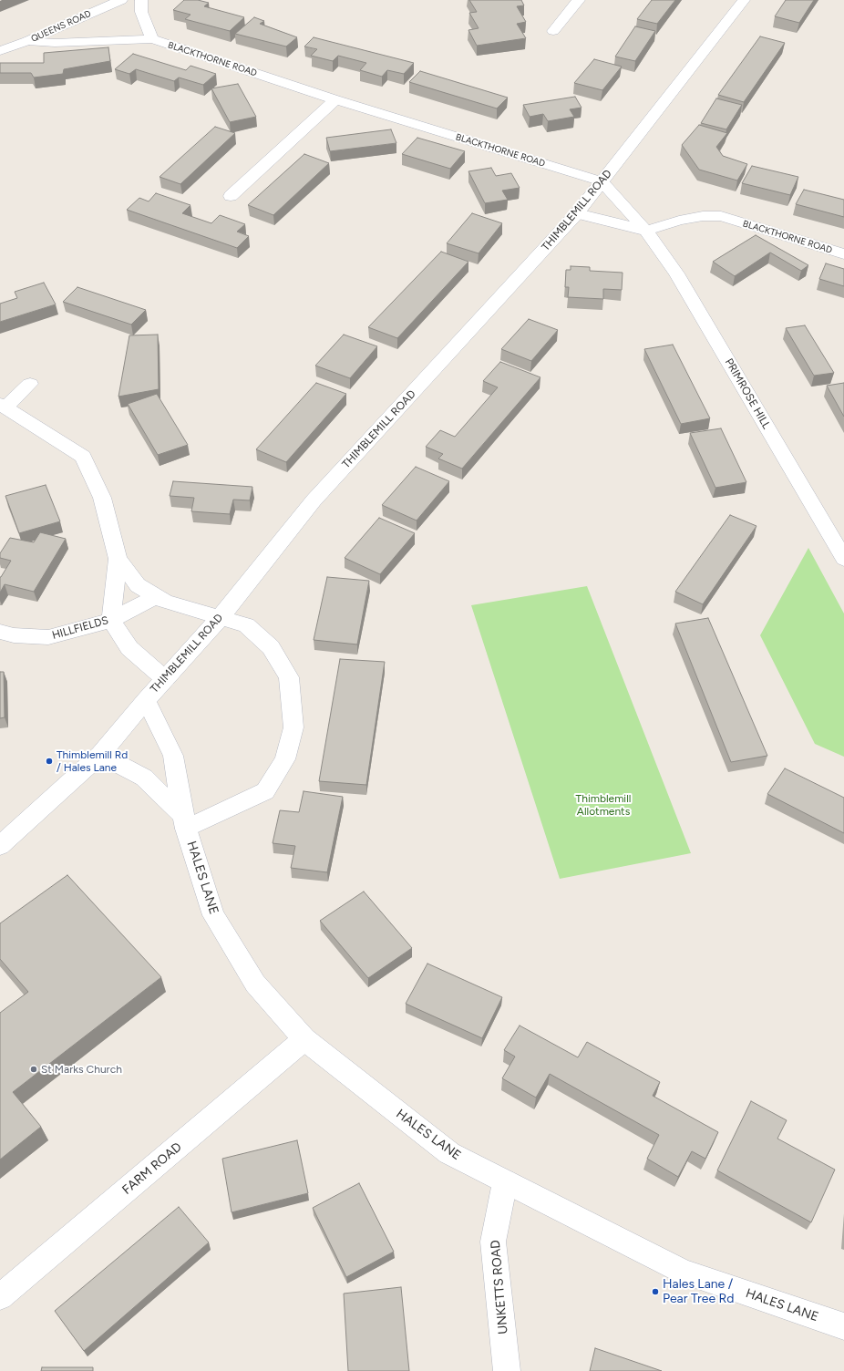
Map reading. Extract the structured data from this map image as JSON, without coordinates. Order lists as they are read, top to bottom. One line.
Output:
{"streets":{"street":["QUEENS ROAD","BLACKTHORNE ROAD","THIMBLEMILL ROAD","PRIMROSE HILL","HILLFIELDS","HALES LANE","FARM ROAD","UNKETTS ROAD"]},"crossings":[["QUEENS ROAD","BLACKTHORNE ROAD"],["BLACKTHORNE ROAD","THIMBLEMILL ROAD"],["BLACKTHORNE ROAD","PRIMROSE HILL"],["THIMBLEMILL ROAD","HALES LANE"],["HALES LANE","FARM ROAD"],["HALES LANE","UNKETTS ROAD"]],"parks":["Thimblemill Allotments"],"places":["Thimblemill Rd / Hales Lane","St Marks Church","Hales Lane / Pear Tree Rd"]}
